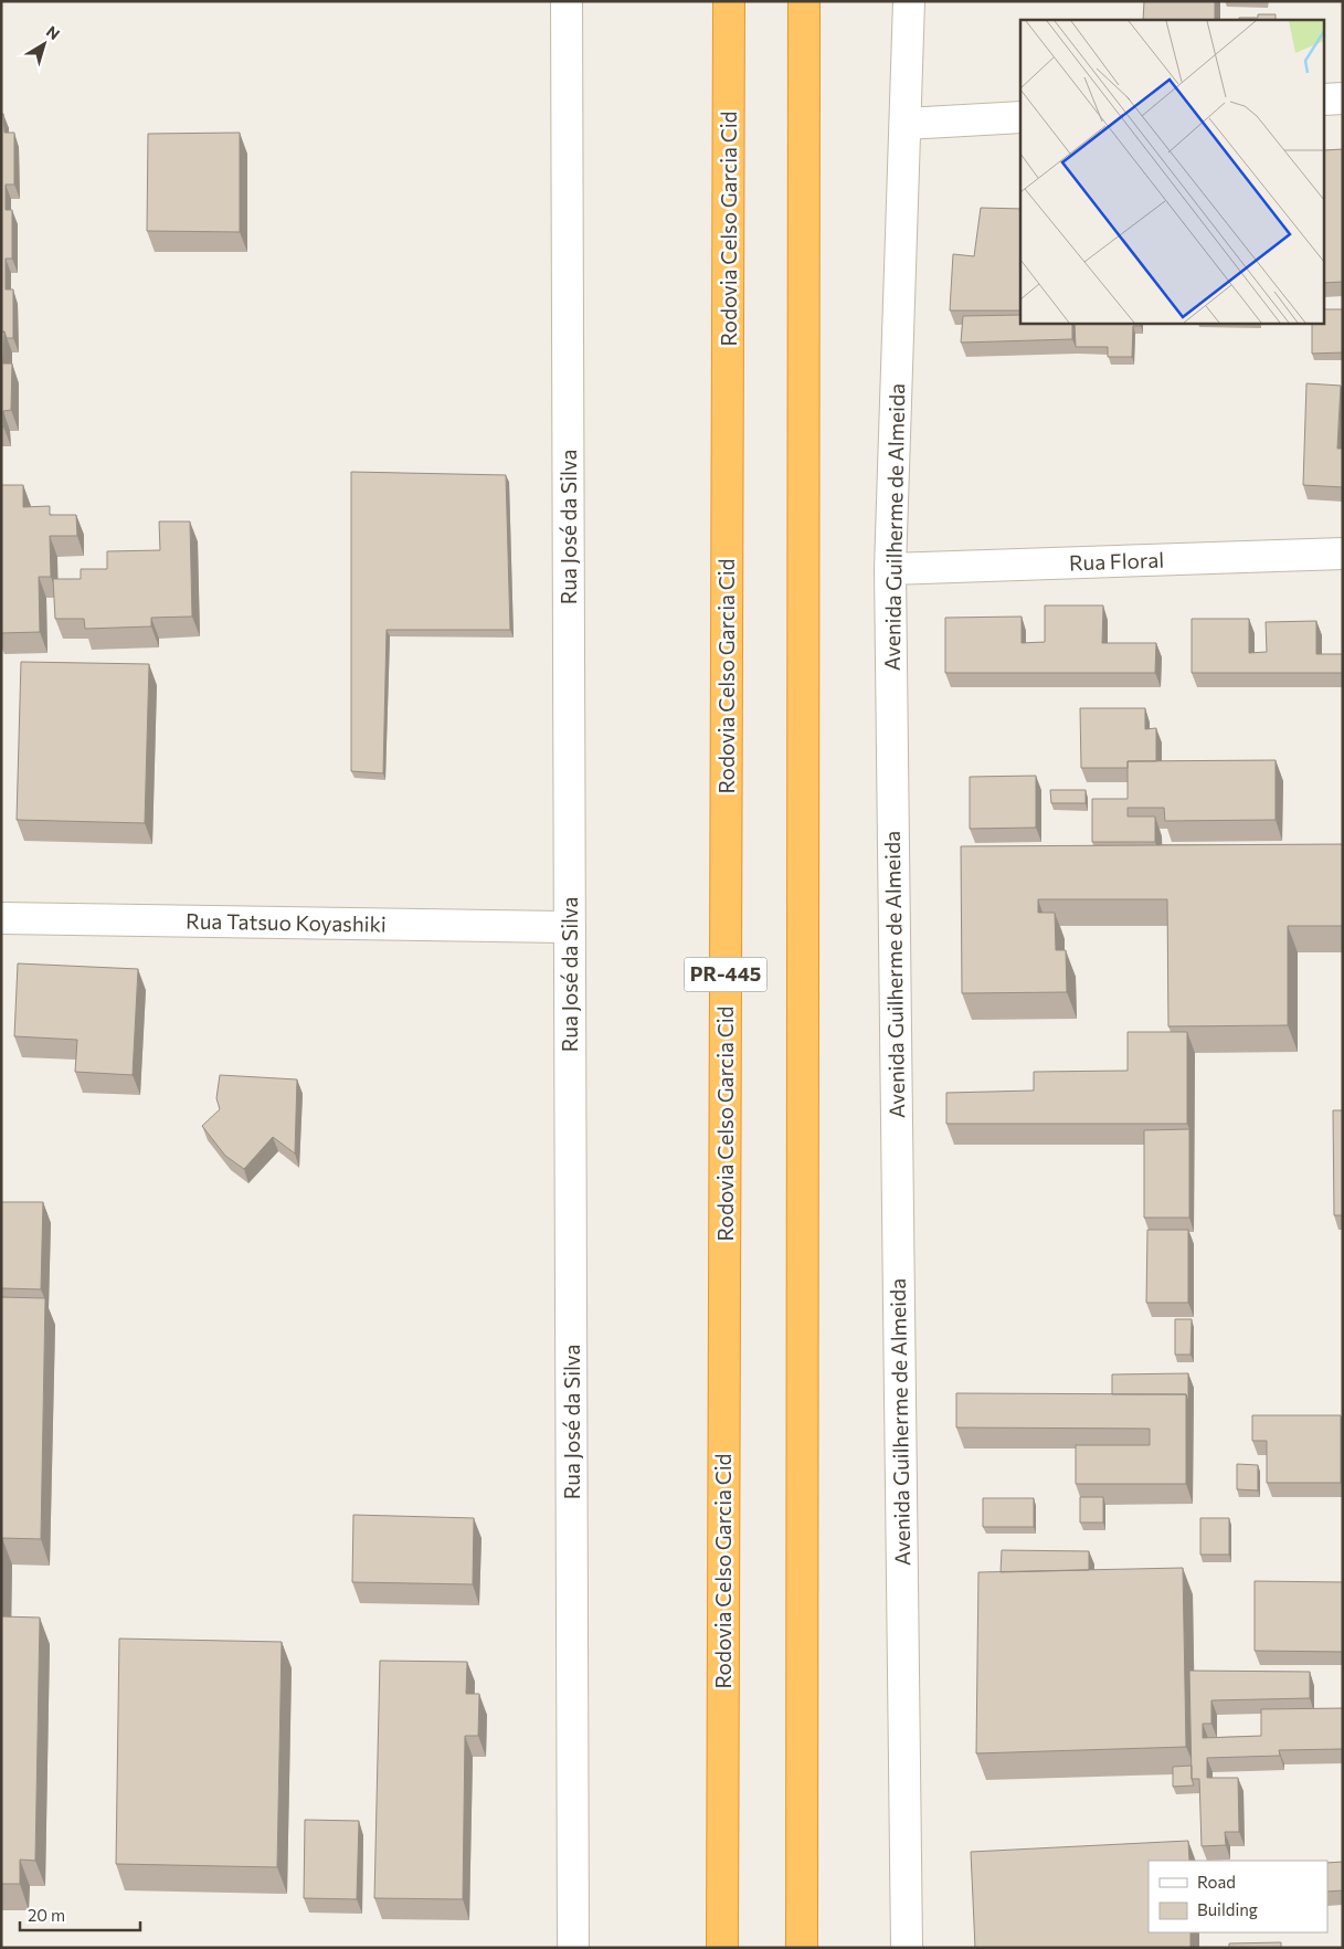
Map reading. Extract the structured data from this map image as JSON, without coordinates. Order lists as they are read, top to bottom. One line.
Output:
{"streets":{"highway":["Rodovia Celso Garcia Cid","PR-445"],"street":["Rua José da Silva","Avenida Guilherme de Almeida","Rua Floral","Rua Tatsuo Koyashiki"]},"crossings":[["Rua José da Silva","Rua Tatsuo Koyashiki"],["Avenida Guilherme de Almeida","Rua Floral"]],"legend":["Road","Building"],"scale_bar":"20 m","north":"top right"}
